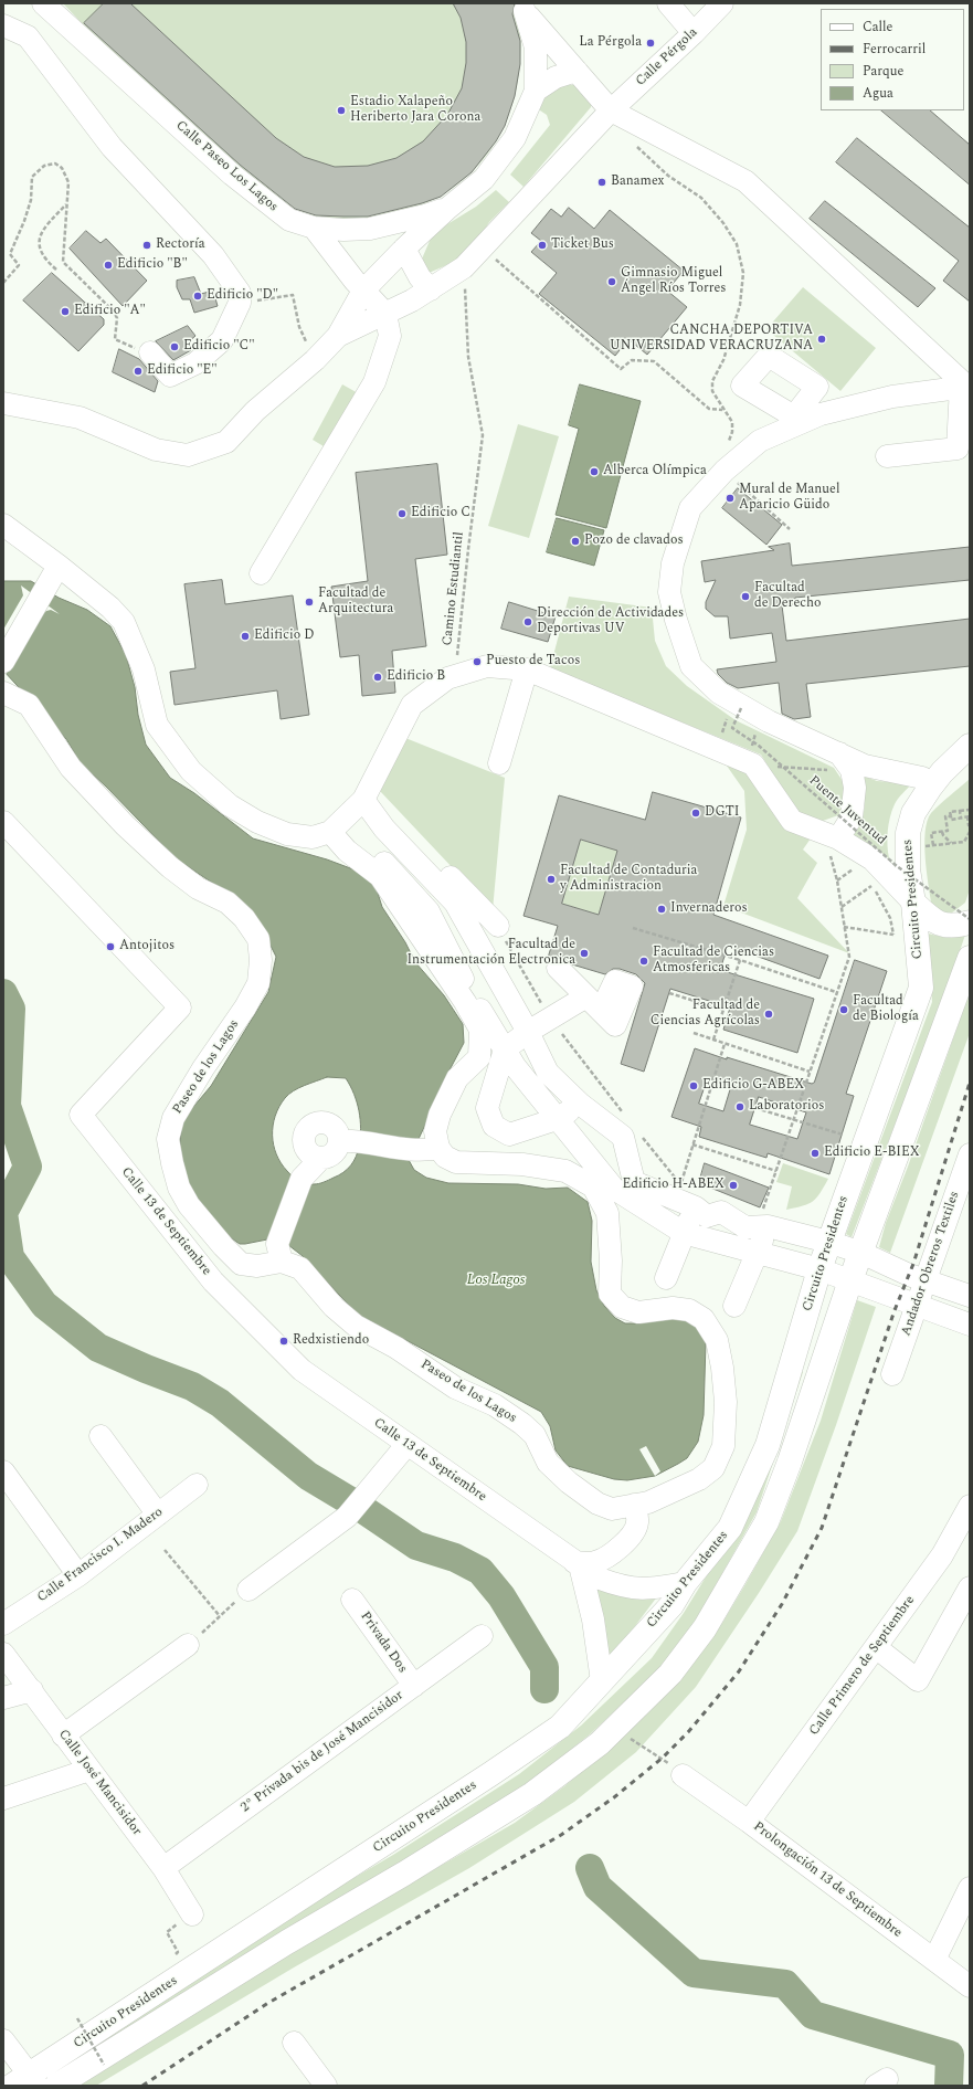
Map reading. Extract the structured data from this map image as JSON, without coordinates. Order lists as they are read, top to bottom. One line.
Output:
{"streets":{"main road":["Circuito Presidentes"],"street":["Calle Pérgola","Calle Paseo Los Lagos","Paseo de los Lagos","Calle 13 de Septiembre","Andador Obreros Textiles","Calle Francisco I. Madero","Privada Dos","Calle Primero de Septiembre","2° Privada bis de José Mancisidor","Calle José Mancisidor","Prolongación 13 de Septiembre"],"path":["Camino Estudiantil","Puente Juventud"]},"crossings":[["Calle Pérgola","Camino Estudiantil"],["Circuito Presidentes","Calle 13 de Septiembre"],["Privada Dos","2° Privada bis de José Mancisidor"],["Calle Primero de Septiembre","Prolongación 13 de Septiembre"],["2° Privada bis de José Mancisidor","Calle José Mancisidor"]],"water":["Los Lagos"],"places":["La Pérgola","Estadio Xalapeño Heriberto Jara Corona","Banamex","Rectoría","Ticket Bus","Edificio \"B\"","Gimnasio Miguel Ángel Ríos Torres","Edificio \"D\"","Edificio \"A\"","CANCHA DEPORTIVA UNIVERSIDAD VERACRUZANA","Edificio \"C\"","Edificio \"E\"","Alberca Olímpica","Mural de Manuel Aparicio Güido","Edificio C","Pozo de clavados","Facultad de Derecho","Facultad de Arquitectura","Dirección de Actividades Deportivas UV","Edificio D","Puesto de Tacos","Edificio B","DGTI","Facultad de Contaduria y Administracion","Invernaderos","Antojitos","Facultad de Instrumentación Electronica","Facultad de Ciencias Atmosfericas","Facultad de Biología","Facultad de Ciencias Agrícolas","Edificio G-ABEX","Laboratorios","Edificio E-BIEX","Edificio H-ABEX","Redxistiendo"],"legend":["Calle","Ferrocarril","Parque","Agua"]}
